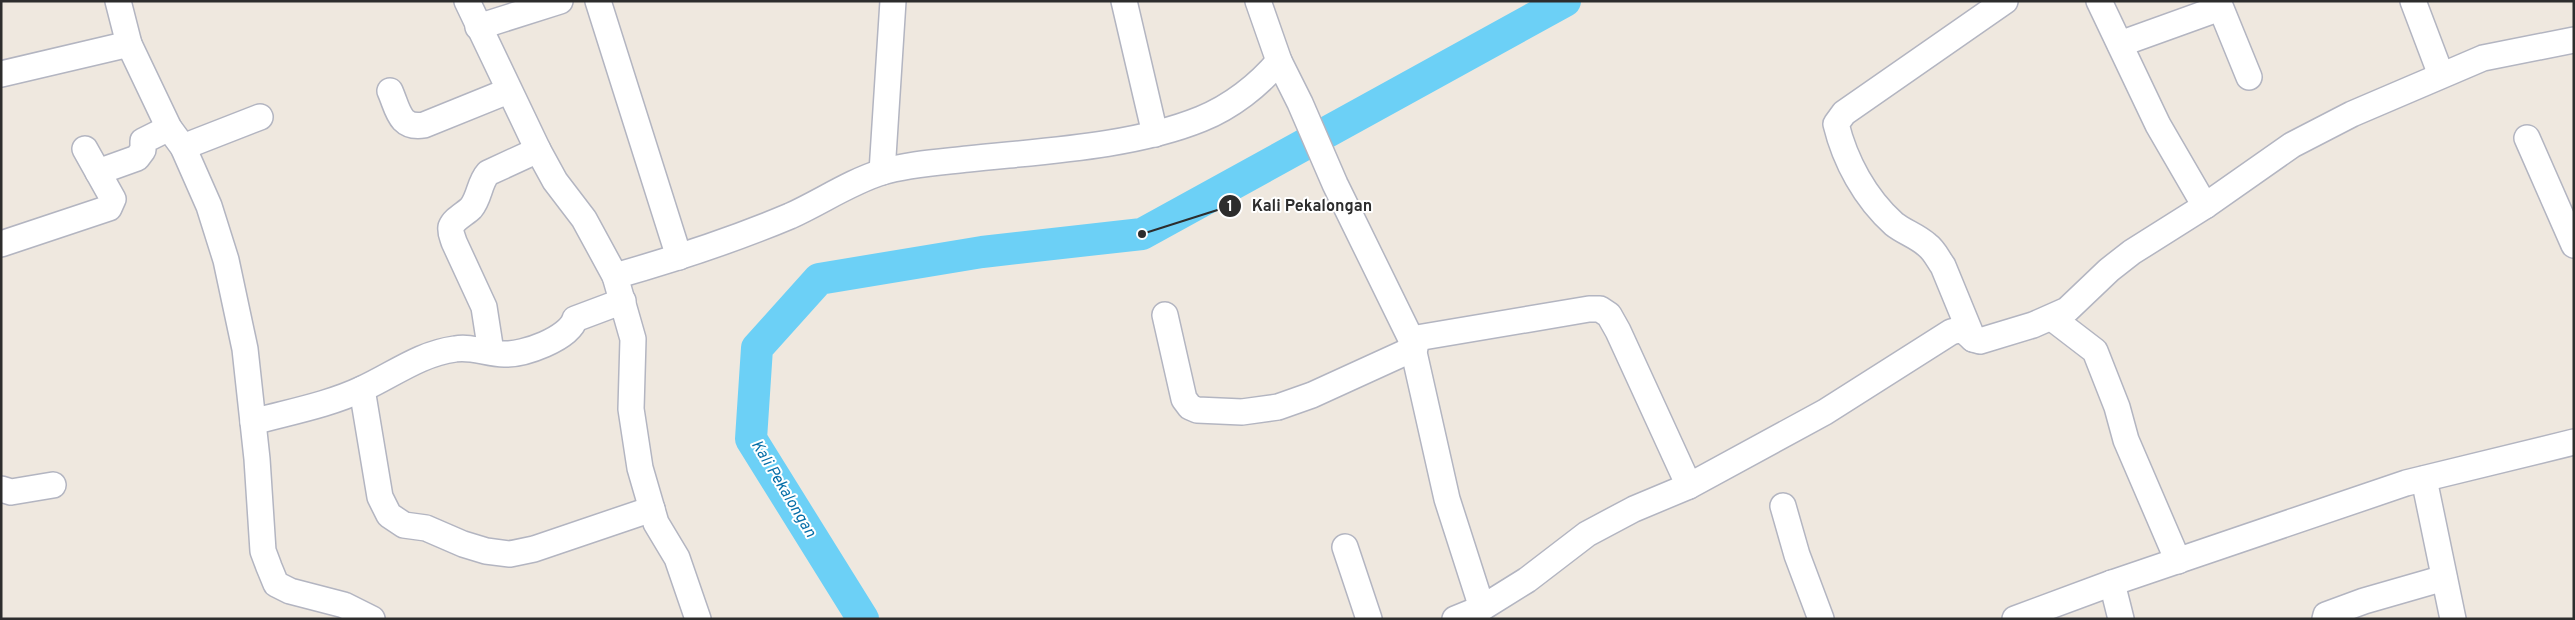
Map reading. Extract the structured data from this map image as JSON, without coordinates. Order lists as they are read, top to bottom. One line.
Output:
{"water":["Kali Pekalongan"],"places":["Kali Pekalongan"]}
